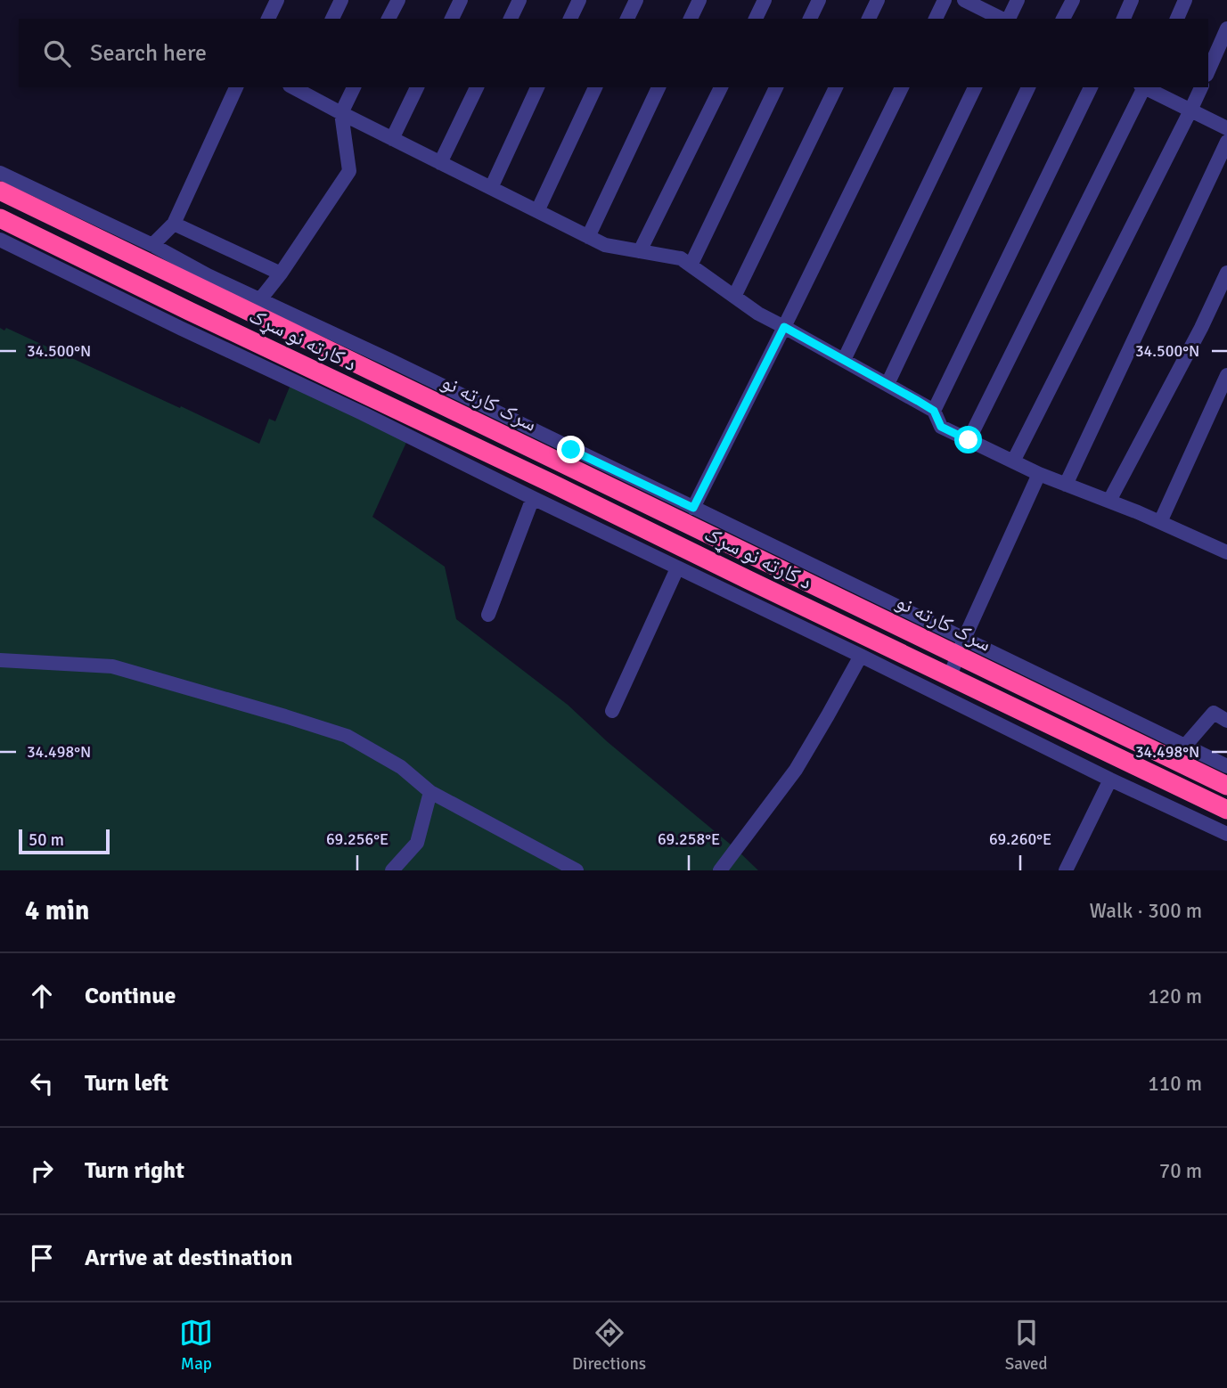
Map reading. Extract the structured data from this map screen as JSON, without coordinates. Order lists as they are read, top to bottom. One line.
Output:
{"streets":{"highway":["د کارته نو سړک","سرک کارته نو"]},"scale_bar":"50 m","page":{"search":"Search here","scale":"50 m","heading":["4 min","Walk · 300 m"],"list":[["Continue","120 m"],["Turn left","110 m"],["Turn right","70 m"],"Arrive at destination"],"nav":["Map","Directions","Saved"]},"coordinates":["34.500°N","34.498°N","69.256°E","69.258°E","69.260°E"]}
